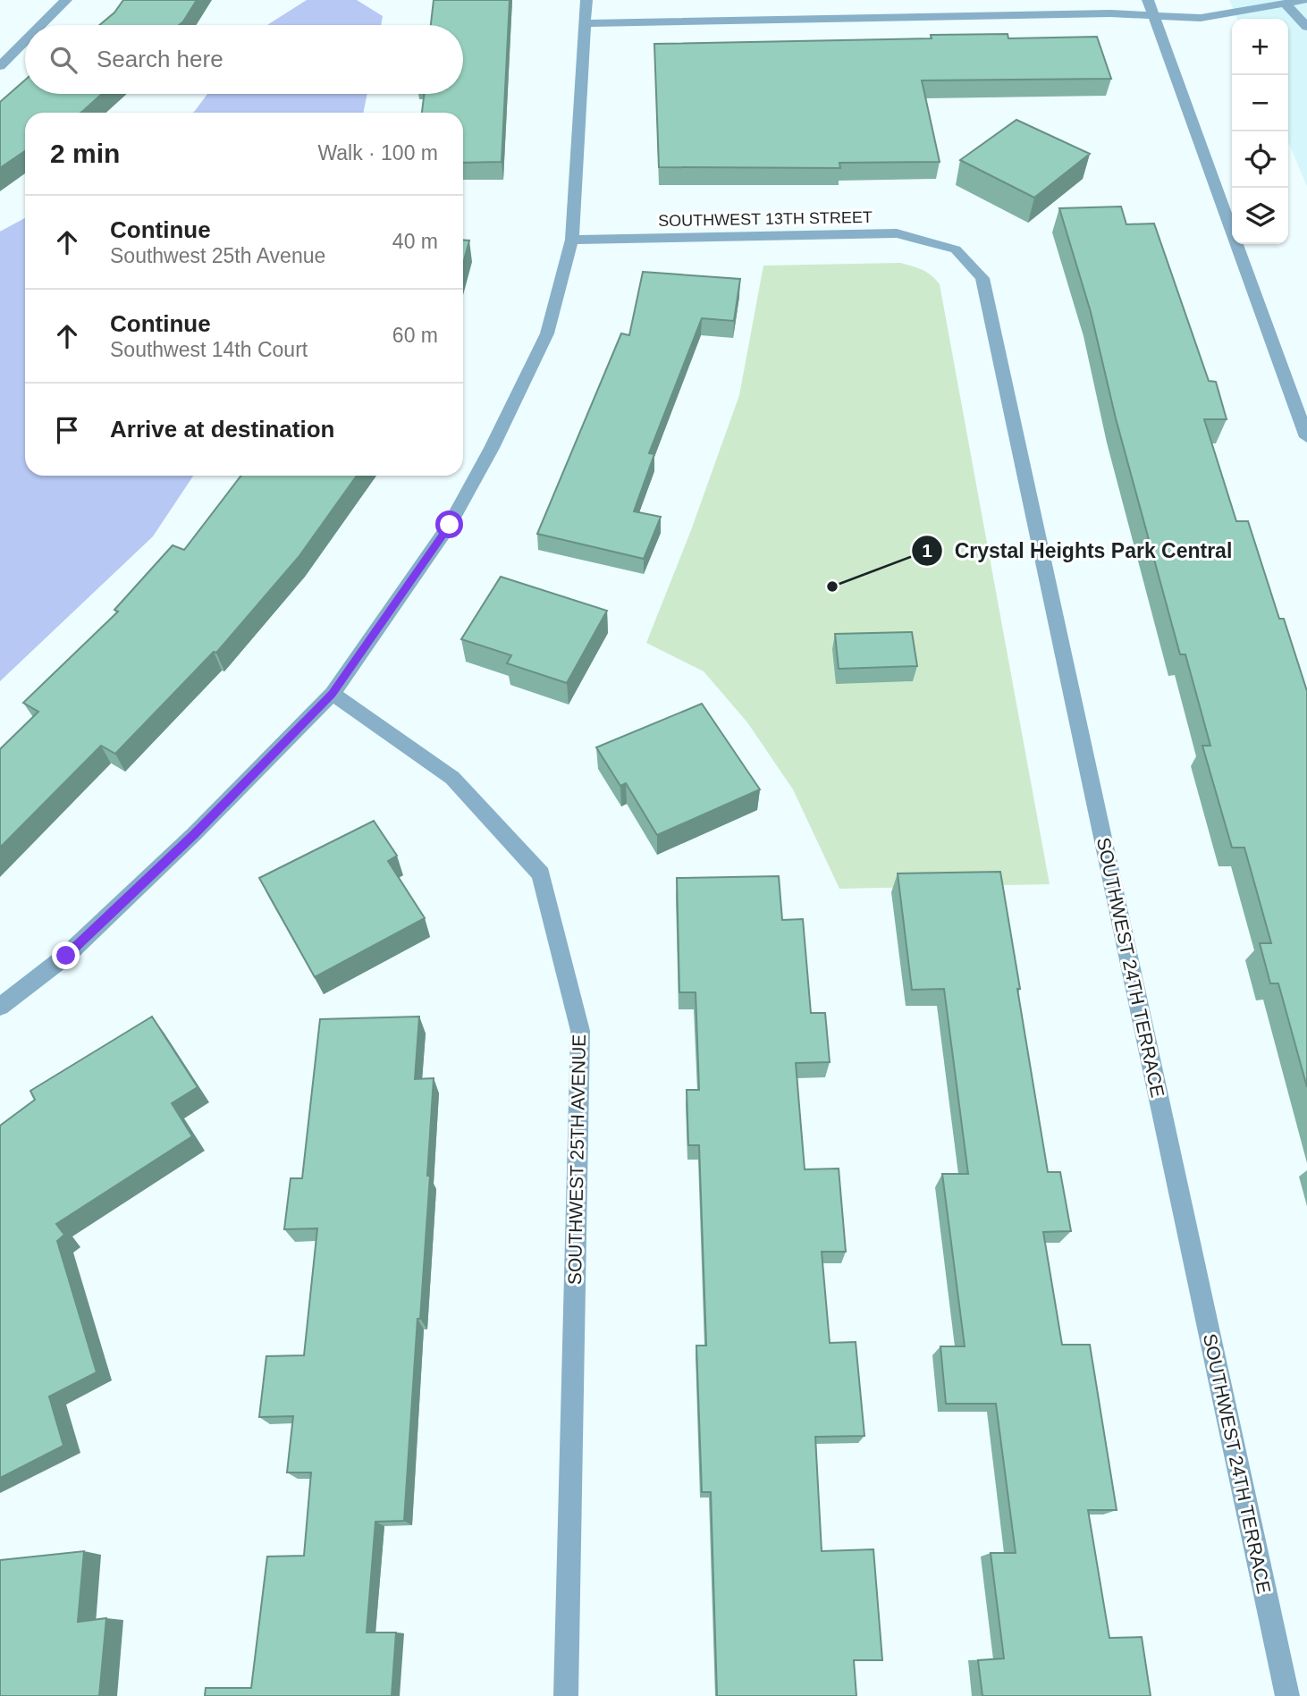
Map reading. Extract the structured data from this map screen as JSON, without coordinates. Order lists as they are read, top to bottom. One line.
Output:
{"streets":{"street":["SOUTHWEST 13TH STREET","SOUTHWEST 24TH TERRACE","SOUTHWEST 25TH AVENUE"]},"crossings":[["SOUTHWEST 13TH STREET","SOUTHWEST 24TH TERRACE"]],"places":["Crystal Heights Park Central"],"page":{"map_buttons":["+","−"],"search":"Search here","heading":["2 min","Walk · 100 m"],"list":[["Continue","Southwest 25th Avenue","40 m"],["Continue","Southwest 14th Court","60 m"],"Arrive at destination"]}}
